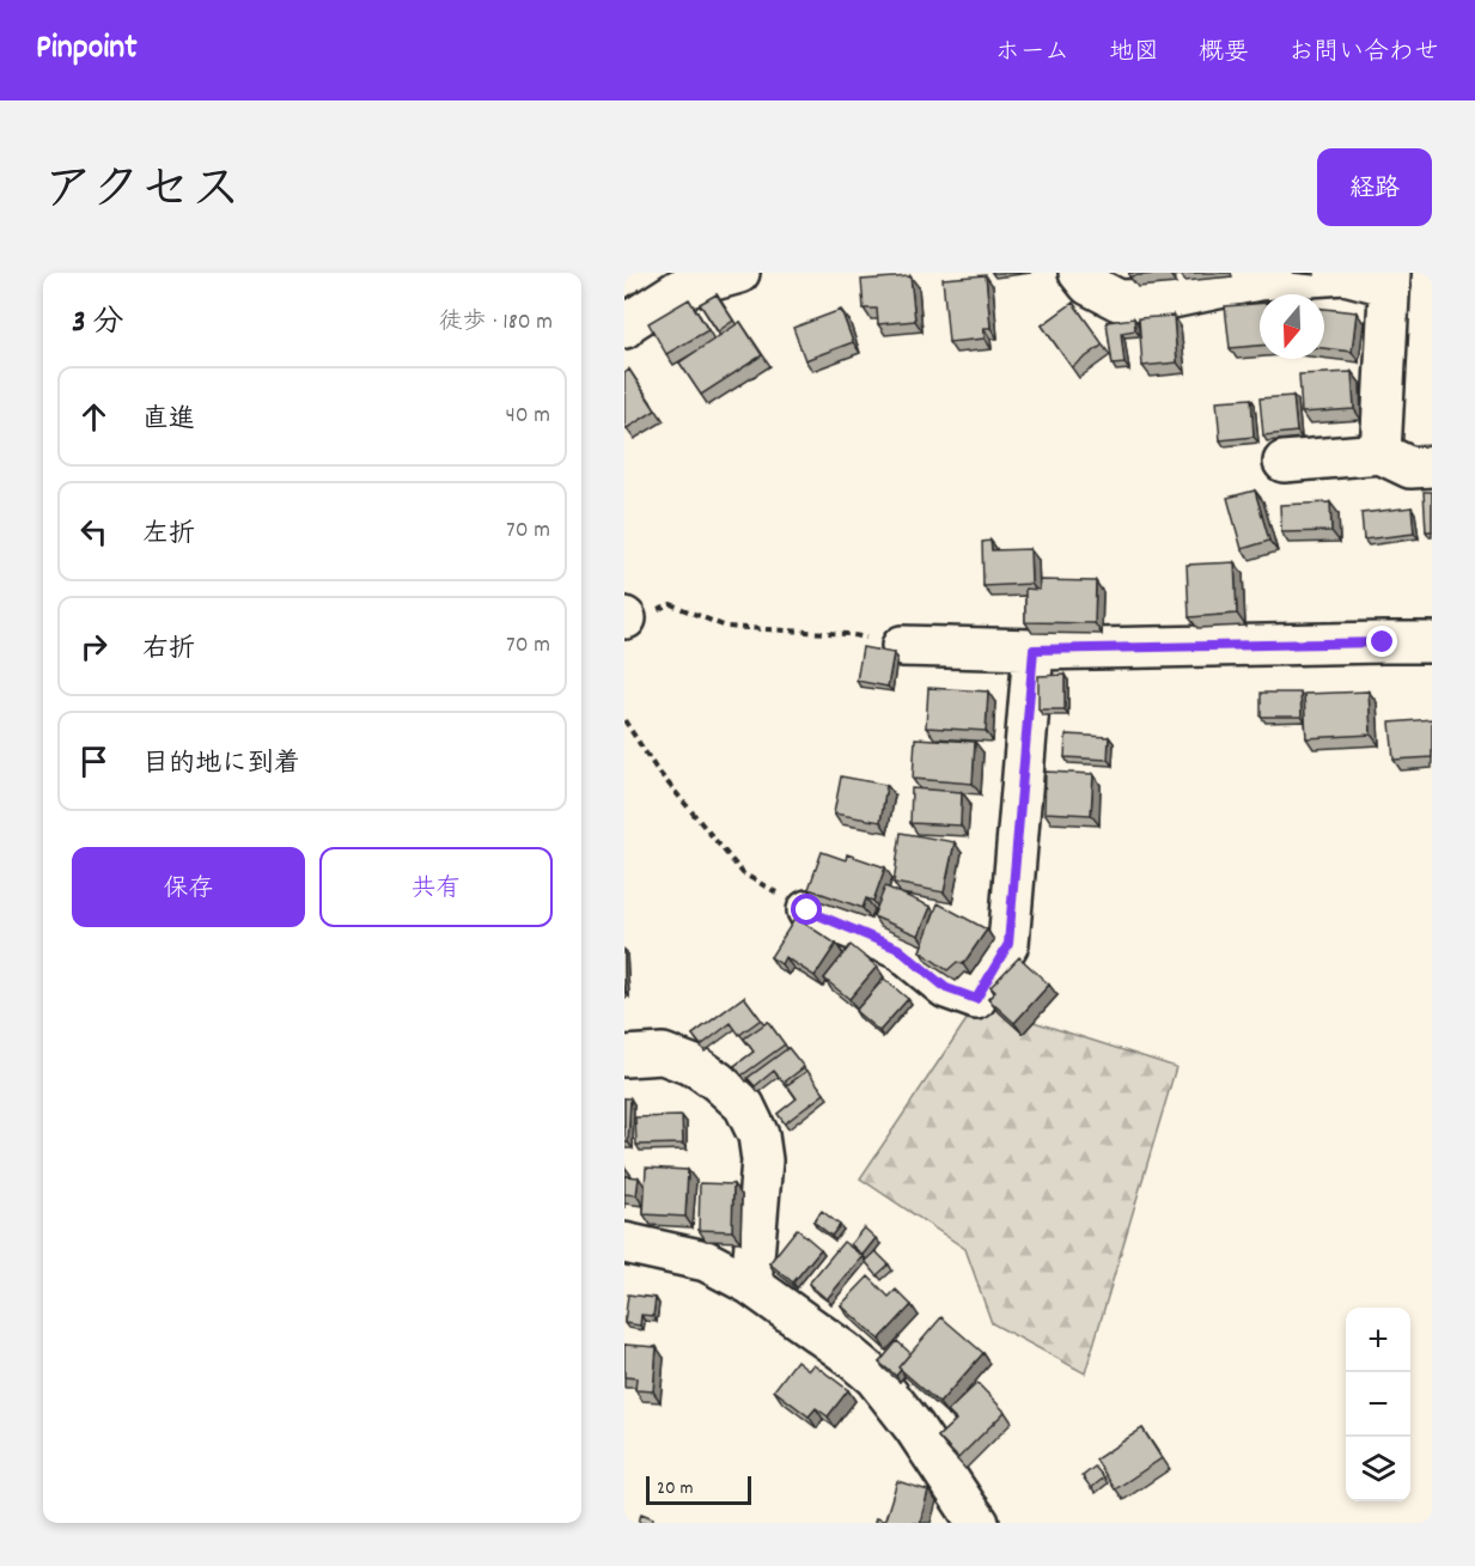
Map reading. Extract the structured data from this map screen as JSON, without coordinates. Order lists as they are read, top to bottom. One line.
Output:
{"scale_bar":"20 m","north":"bottom","page":{"header":"Pinpoint","nav":["ホーム","地図","概要","お問い合わせ"],"title":"アクセス","buttons":["経路",["保存","共有"]],"heading":["3 分","徒歩 · 180 m"],"list":[["直進","40 m"],["左折","70 m"],["右折","70 m"],"目的地に到着"],"map_buttons":["+","−"],"scale":"20 m"}}
